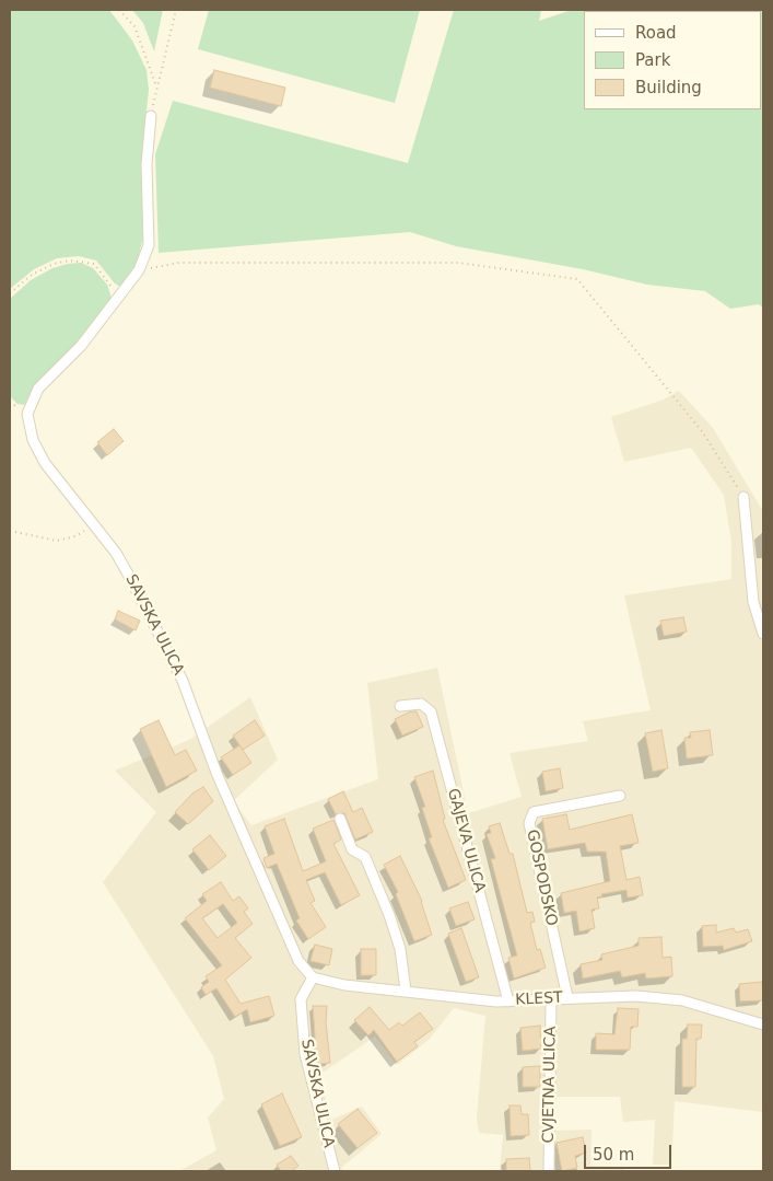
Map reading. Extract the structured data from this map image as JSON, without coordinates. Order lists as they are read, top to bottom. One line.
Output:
{"streets":{"street":["SAVSKA ULICA","GAJEVA ULICA","GOSPODSKO","KLEST","CVJETNA ULICA"]},"crossings":[["SAVSKA ULICA","KLEST"],["GAJEVA ULICA","KLEST"],["GOSPODSKO","KLEST"],["KLEST","CVJETNA ULICA"]],"legend":["Road","Park","Building"],"scale_bar":"50 m"}
